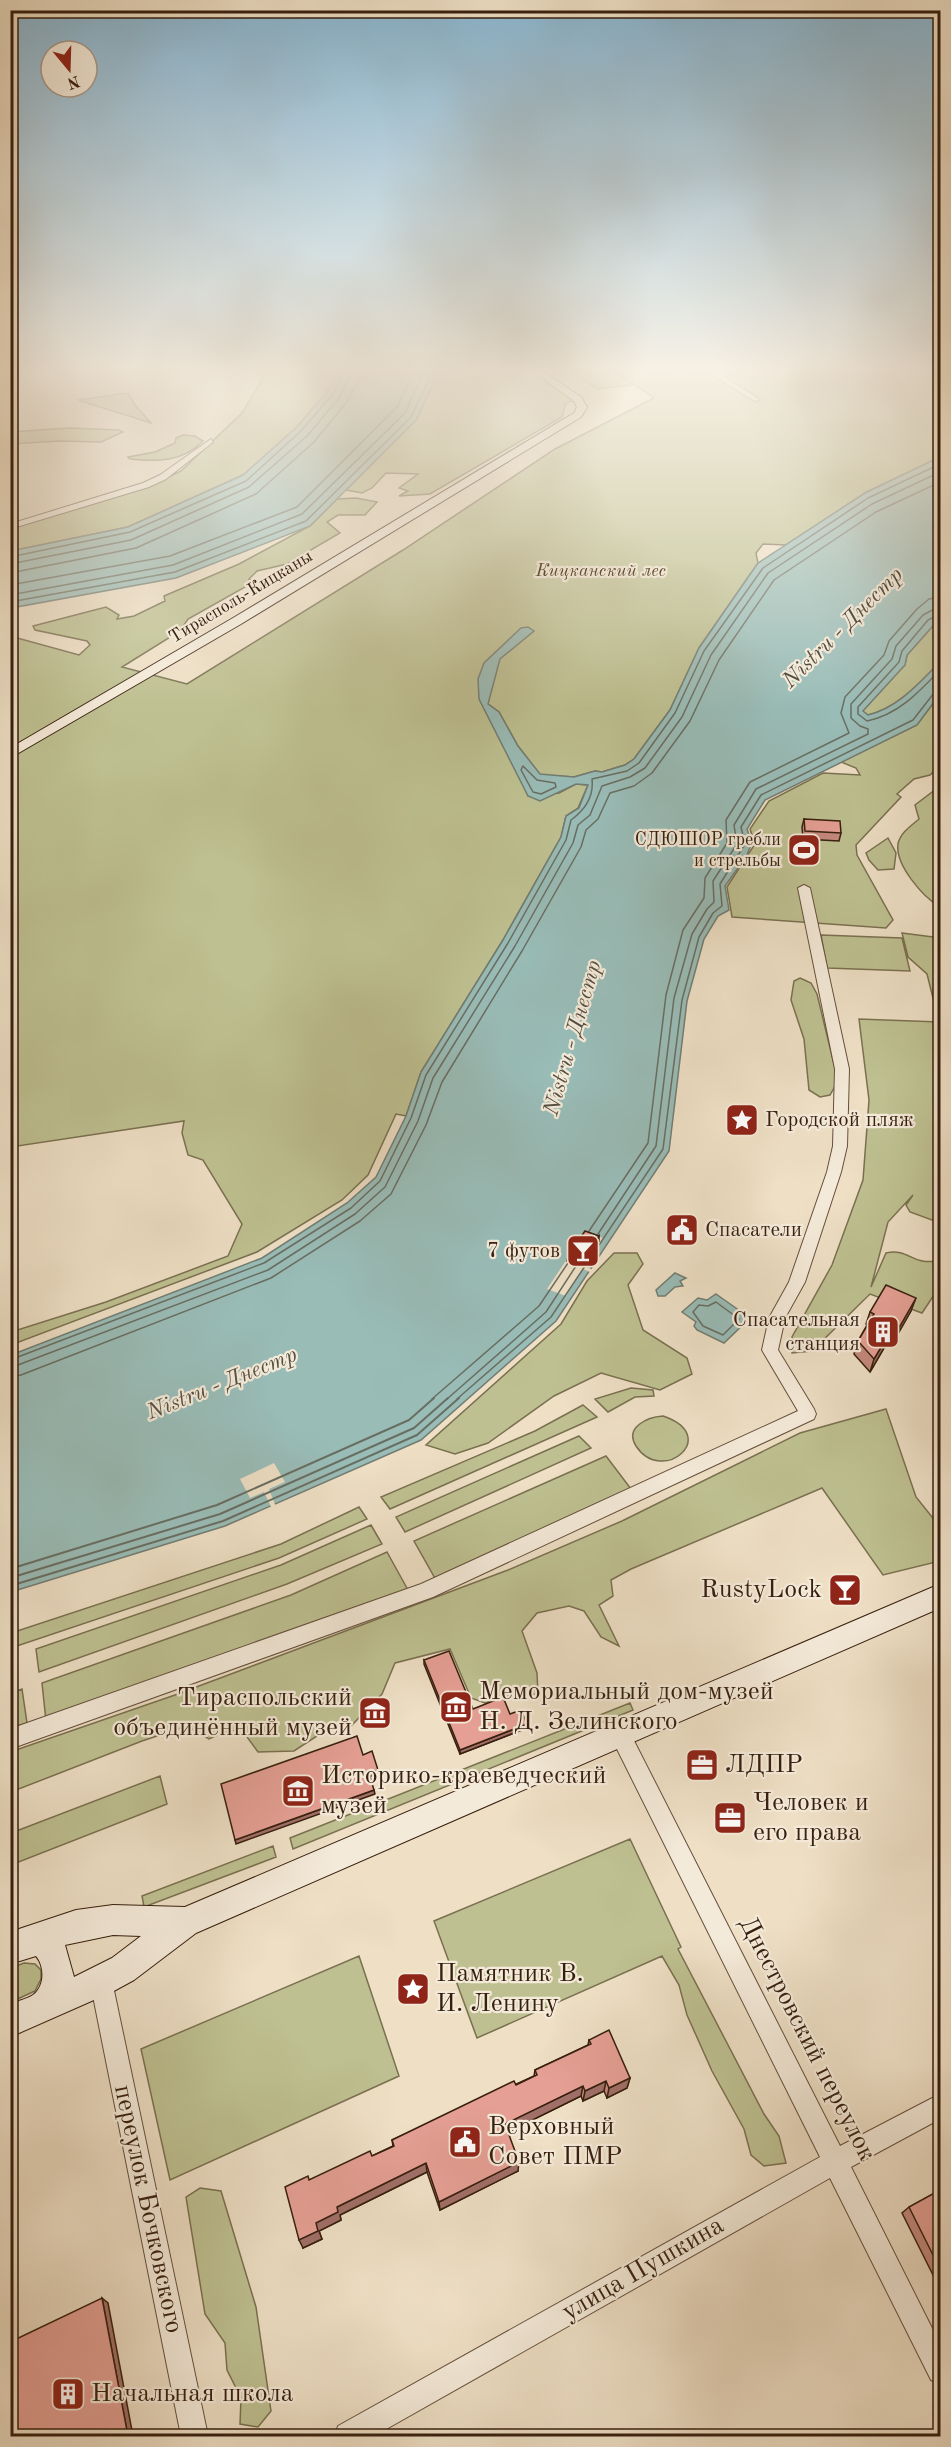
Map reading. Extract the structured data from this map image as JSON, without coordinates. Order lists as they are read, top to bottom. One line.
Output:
{"streets":{"street":["Тирасполь-Кицканы","Днестровский переулок","переулок Бочковского","улица Пушкина"]},"crossings":[["Днестровский переулок","улица Пушкина"]],"water":["Nistru - Днестр"],"parks":["Кицканский лес"],"places":{"sports":["СДЮШОР гребли и стрельбы"],"place":["Городской пляж","Памятник В. И. Ленину"],"public building":["Спасатели","Верховный Совет ПМР"],"bar":["7 футов","RustyLock"],"building":["Спасательная станция","Начальная школа"],"museum":["Мемориальный дом-музей Н. Д. Зелинского","Тираспольский объединённый музей","Историко-краеведческий музей"],"office":["ЛДПР","Человек и его права"]},"north":"bottom"}
